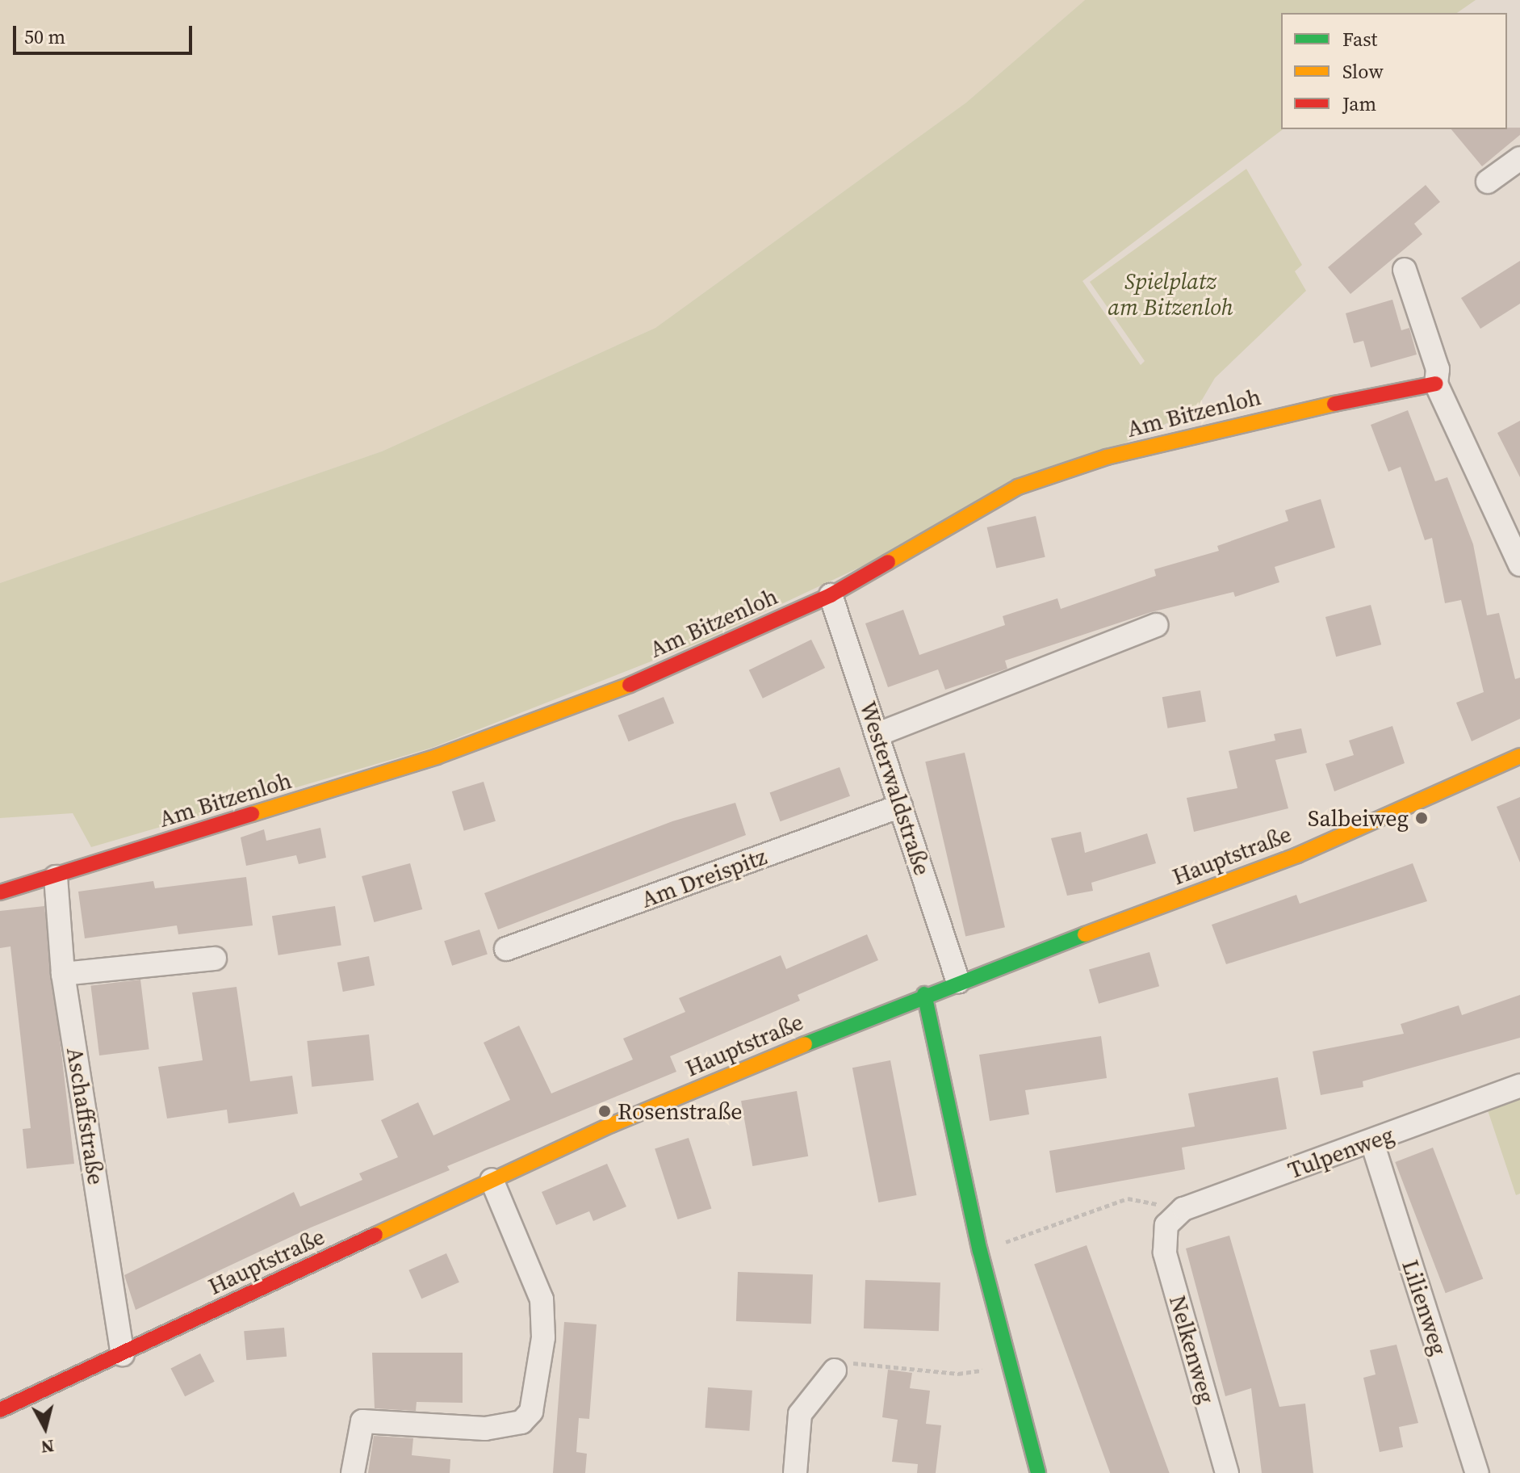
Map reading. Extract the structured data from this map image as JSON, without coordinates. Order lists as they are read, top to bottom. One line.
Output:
{"streets":{"street":["Am Bitzenloh","Westerwaldstraße","Hauptstraße","Am Dreispitz","Aschaffstraße","Tulpenweg","Lilienweg","Nelkenweg"]},"crossings":[["Am Bitzenloh","Westerwaldstraße"],["Am Bitzenloh","Aschaffstraße"],["Westerwaldstraße","Hauptstraße"],["Westerwaldstraße","Am Dreispitz"],["Hauptstraße","Aschaffstraße"],["Tulpenweg","Lilienweg"],["Tulpenweg","Nelkenweg"]],"parks":["Spielplatz am Bitzenloh"],"places":["Salbeiweg","Rosenstraße"],"legend":["Fast","Slow","Jam"],"scale_bar":"50 m","north":"bottom"}
